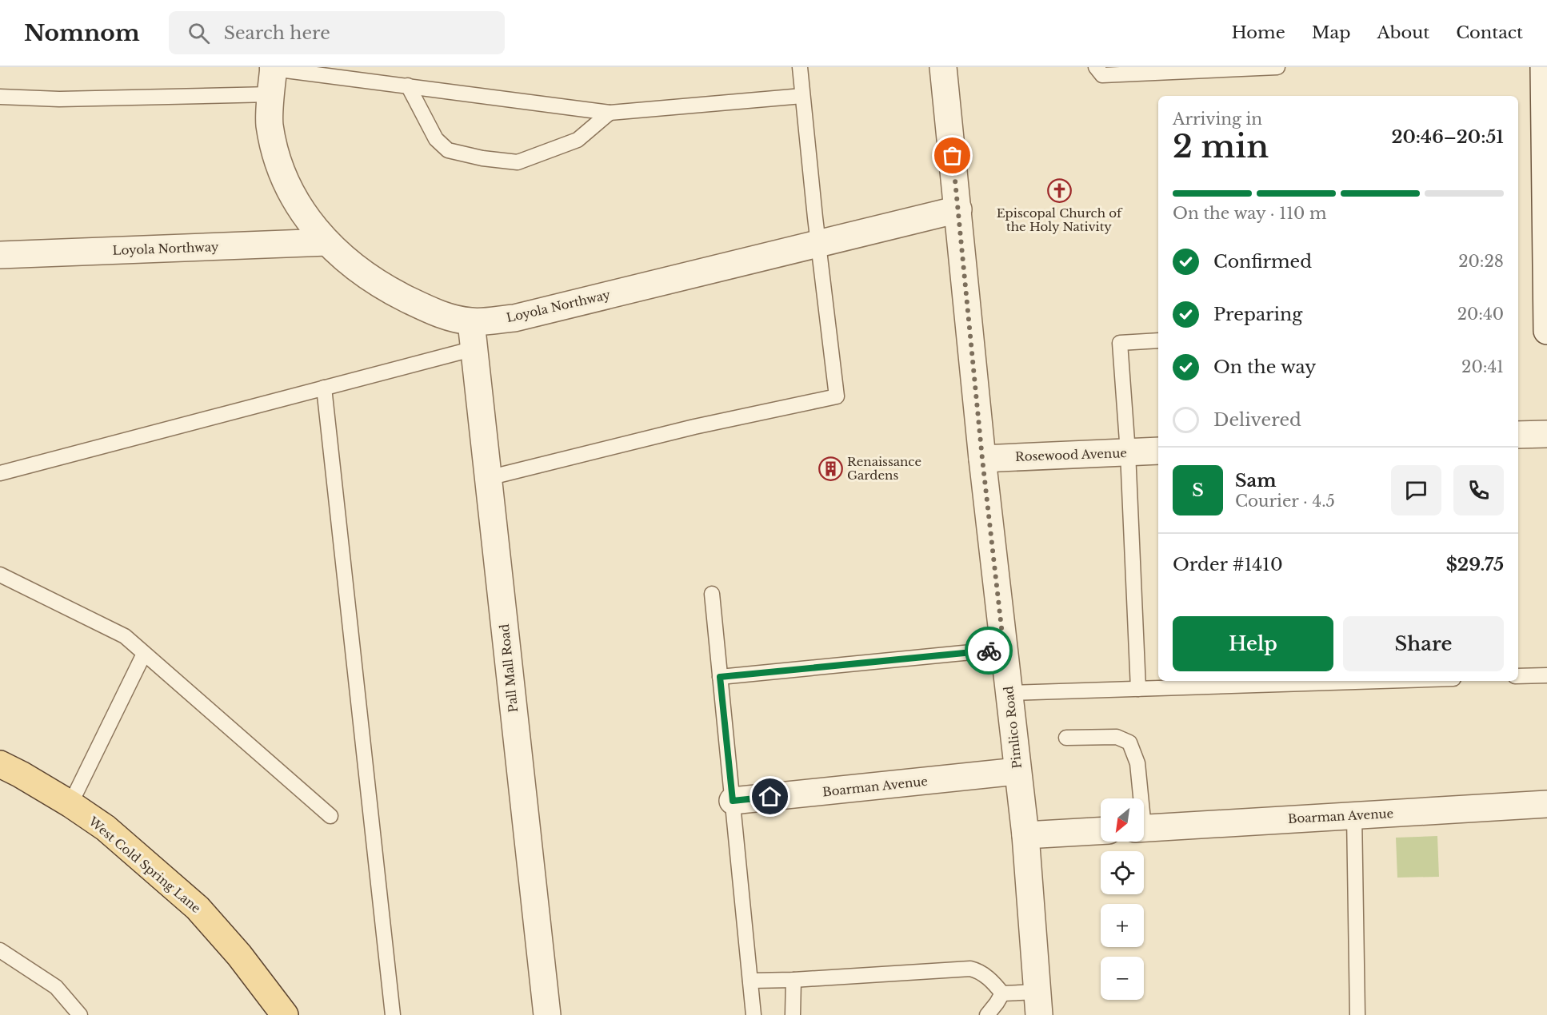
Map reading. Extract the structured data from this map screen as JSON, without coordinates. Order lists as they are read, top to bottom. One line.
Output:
{"streets":{"main road":["West Cold Spring Lane"],"street":["Loyola Northway","Rosewood Avenue","Pall Mall Road","Pimlico Road","Boarman Avenue"]},"crossings":[["Loyola Northway","Pall Mall Road"],["Loyola Northway","Pimlico Road"],["Rosewood Avenue","Pimlico Road"],["Pimlico Road","Boarman Avenue"]],"places":{"church":["Episcopal Church of the Holy Nativity"],"building":["Renaissance Gardens"]},"north":"bottom left","page":{"header":"Nomnom","search":"Search here","nav":["Home","Map","About","Contact"],"heading":["2 min","Arriving in","20:46–20:51"],"panel":["Sam","Courier · 4.5","Order #1410","$29.75"],"bar":"On the way · 110 m","list":[["Confirmed","20:28"],["Preparing","20:40"],["On the way","20:41"],"Delivered"],"round":"S","buttons":["Help","Share"],"map_buttons":["+","−"]}}
